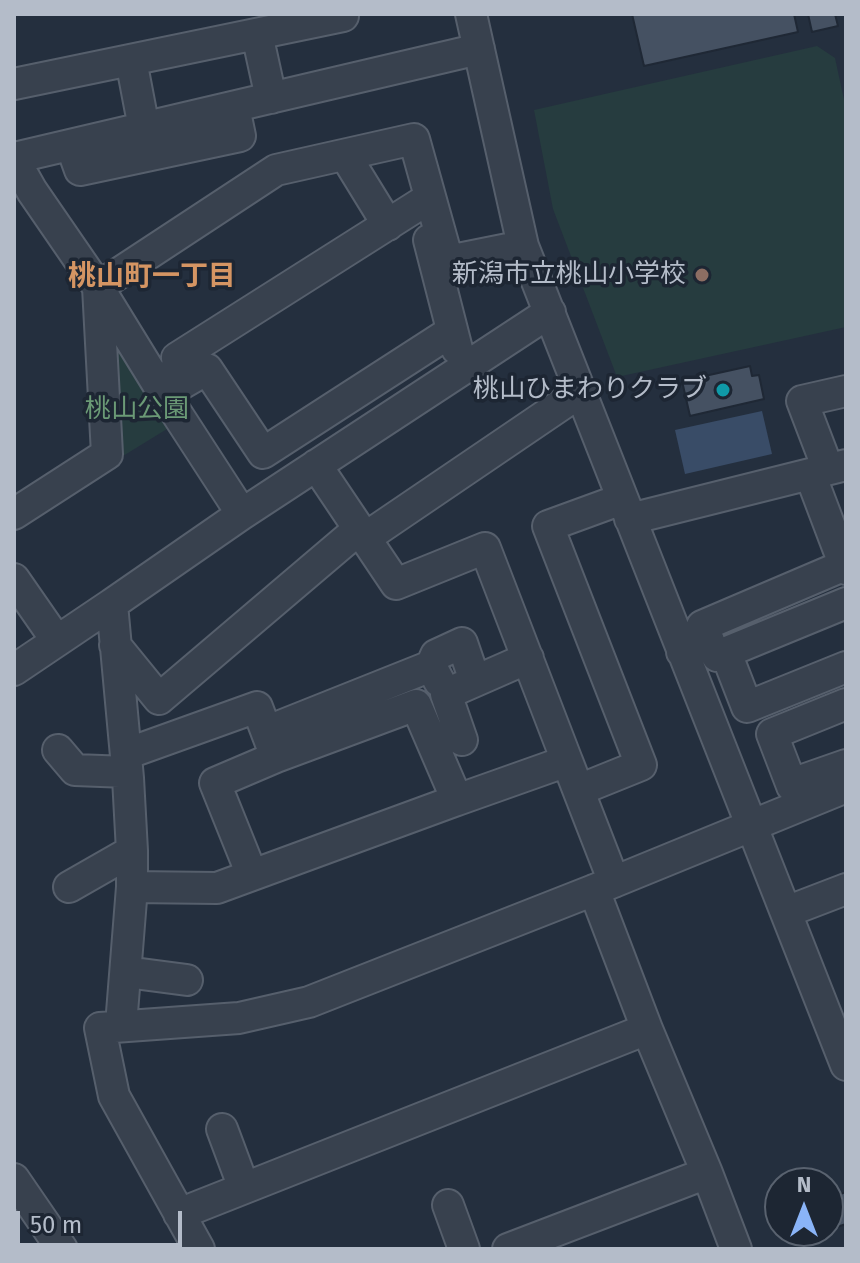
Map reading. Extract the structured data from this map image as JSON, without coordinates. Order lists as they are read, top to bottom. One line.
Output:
{"districts":["桃山町一丁目"],"parks":["桃山公園"],"places":["新潟市立桃山小学校","桃山ひまわりクラブ"],"scale_bar":"50 m","north":"top"}
